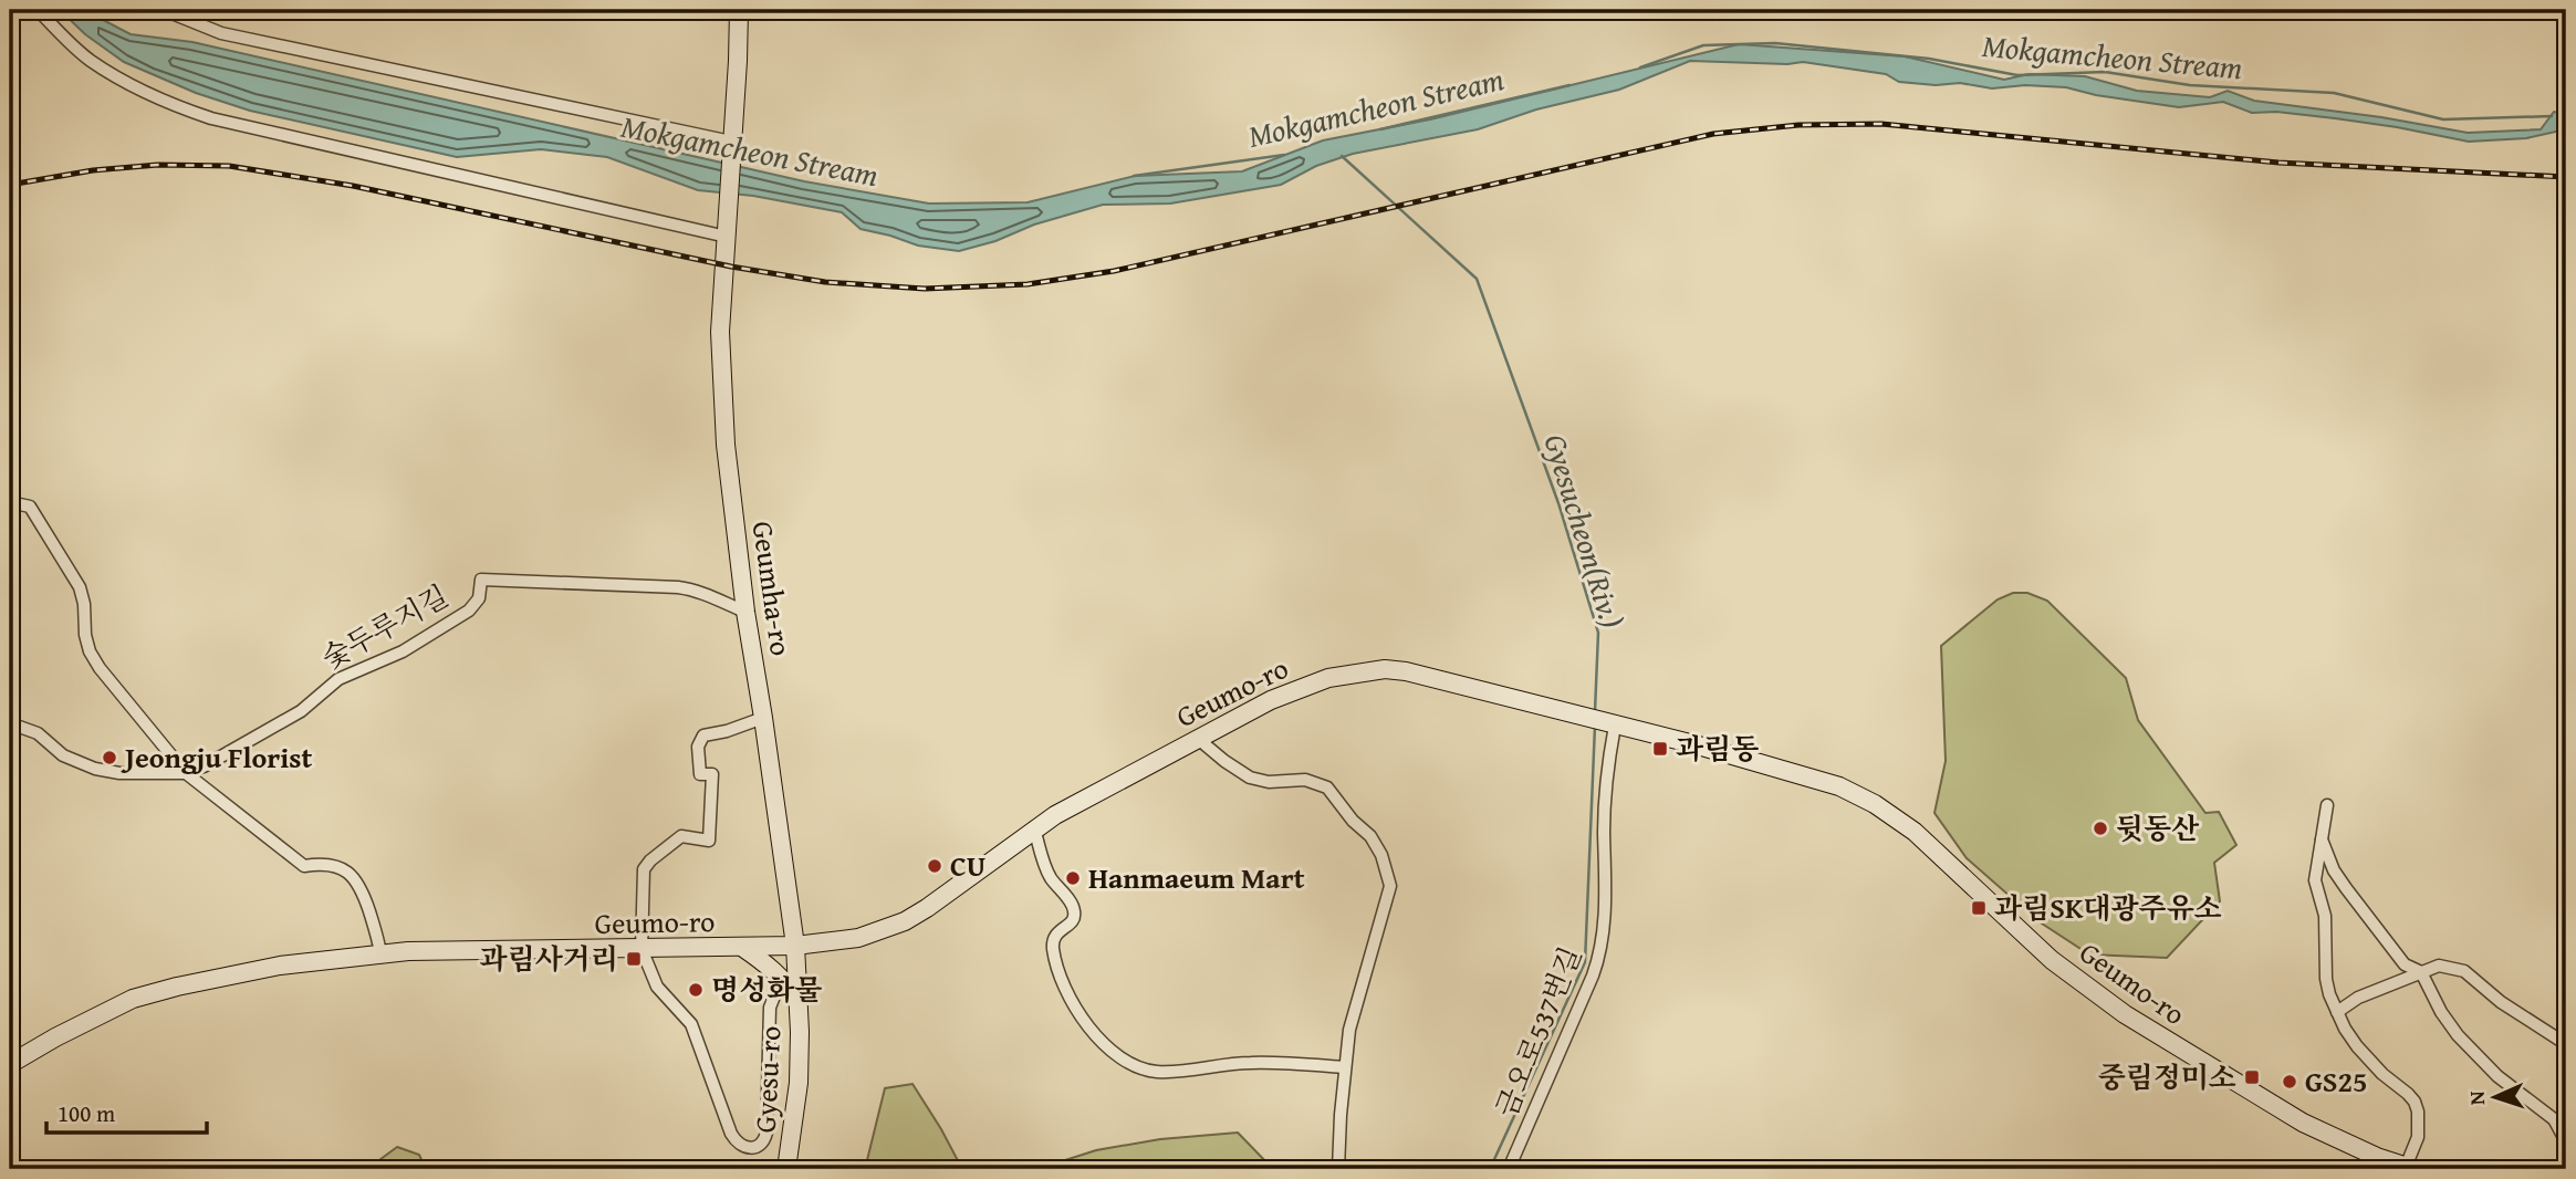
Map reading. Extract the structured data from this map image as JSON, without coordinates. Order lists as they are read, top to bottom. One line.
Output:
{"streets":{"main road":["Geumha-ro","Geumo-ro","Gyesu-ro"],"street":["숯두루지길","금오로537번길"]},"crossings":[["Geumha-ro","숯두루지길"],["Geumha-ro","Geumo-ro"],["Geumha-ro","Gyesu-ro"],["Geumo-ro","금오로537번길"],["Geumo-ro","Gyesu-ro"]],"water":["Mokgamcheon Stream","Gyesucheon(Riv.)"],"places":{"transit":["과림동","과림SK대광주유소","과림사거리","중림정미소"],"other":["Jeongju Florist","뒷동산","CU","Hanmaeum Mart","명성화물","GS25"]},"scale_bar":"100 m","north":"left"}
